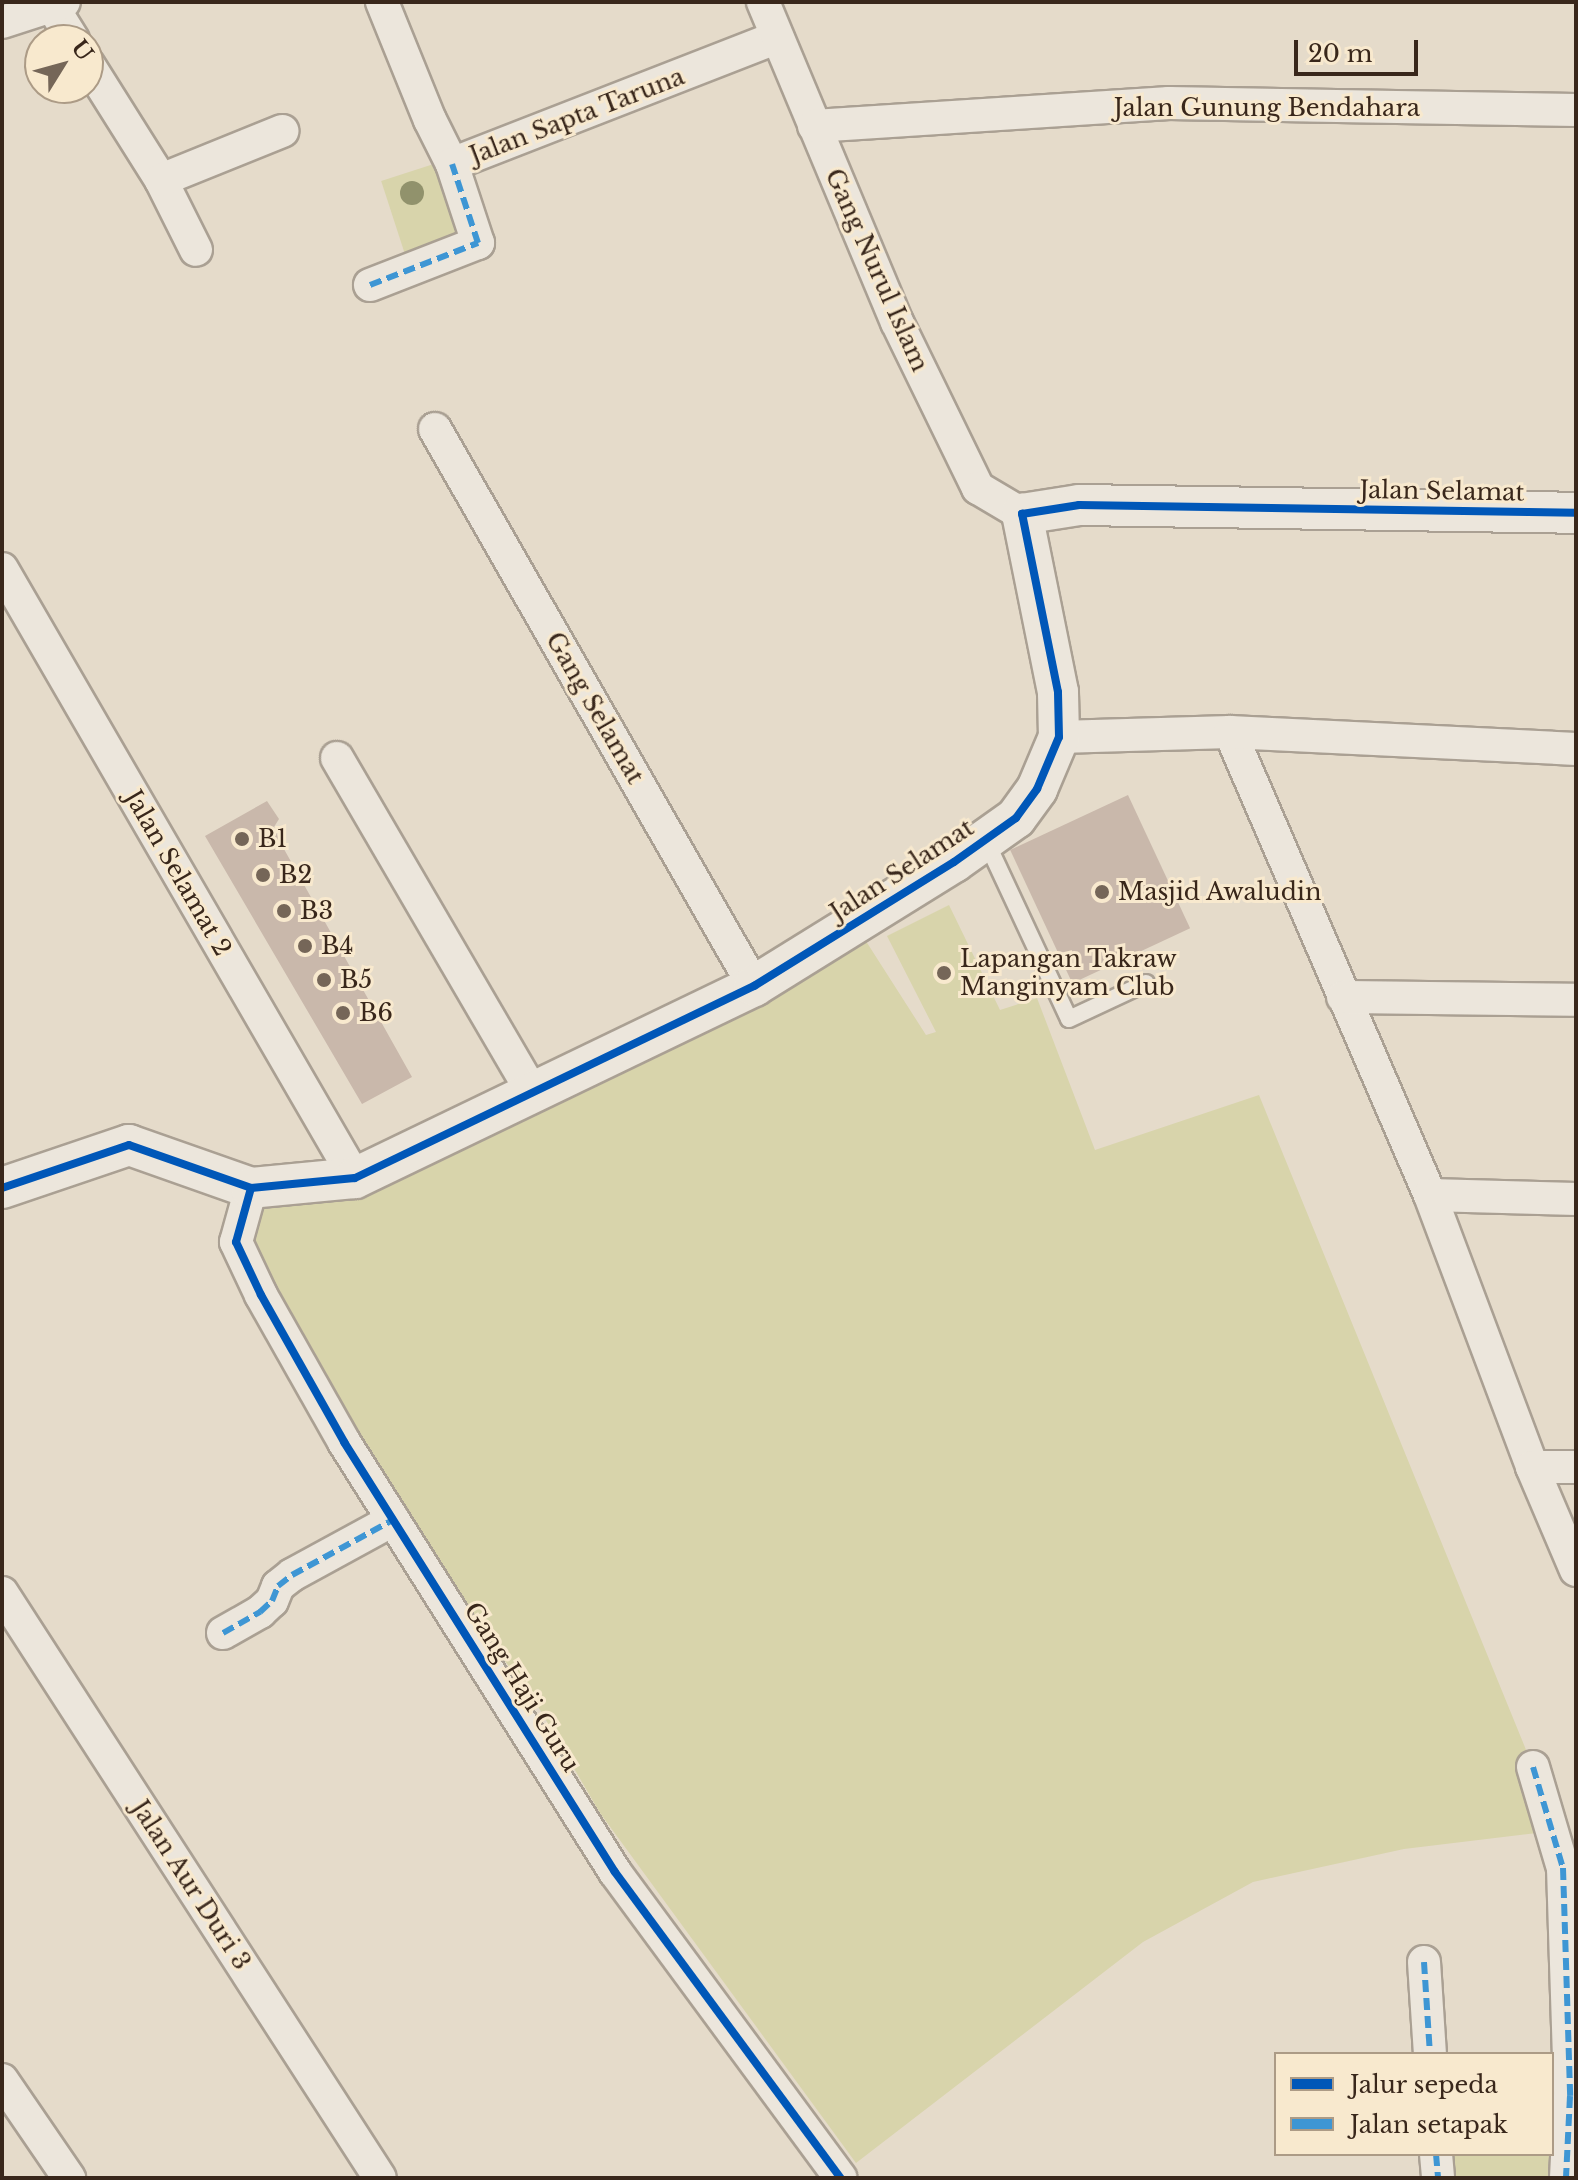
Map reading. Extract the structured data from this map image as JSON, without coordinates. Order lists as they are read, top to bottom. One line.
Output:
{"streets":{"street":["Jalan Gunung Bendahara","Jalan Sapta Taruna","Gang Nurul Islam","Jalan Selamat","Gang Selamat","Jalan Selamat 2","Gang Haji Guru","Jalan Aur Duri 3"]},"crossings":[["Jalan Gunung Bendahara","Gang Nurul Islam"],["Jalan Sapta Taruna","Gang Nurul Islam"],["Gang Nurul Islam","Jalan Selamat"],["Jalan Selamat","Gang Selamat"],["Jalan Selamat","Jalan Selamat 2"],["Jalan Selamat","Gang Haji Guru"]],"places":["B1","B2","Masjid Awaludin","B3","B4","Lapangan Takraw Manginyam Club","B5","B6"],"legend":["Jalur sepeda","Jalan setapak"],"scale_bar":"20 m","north":"top right"}
